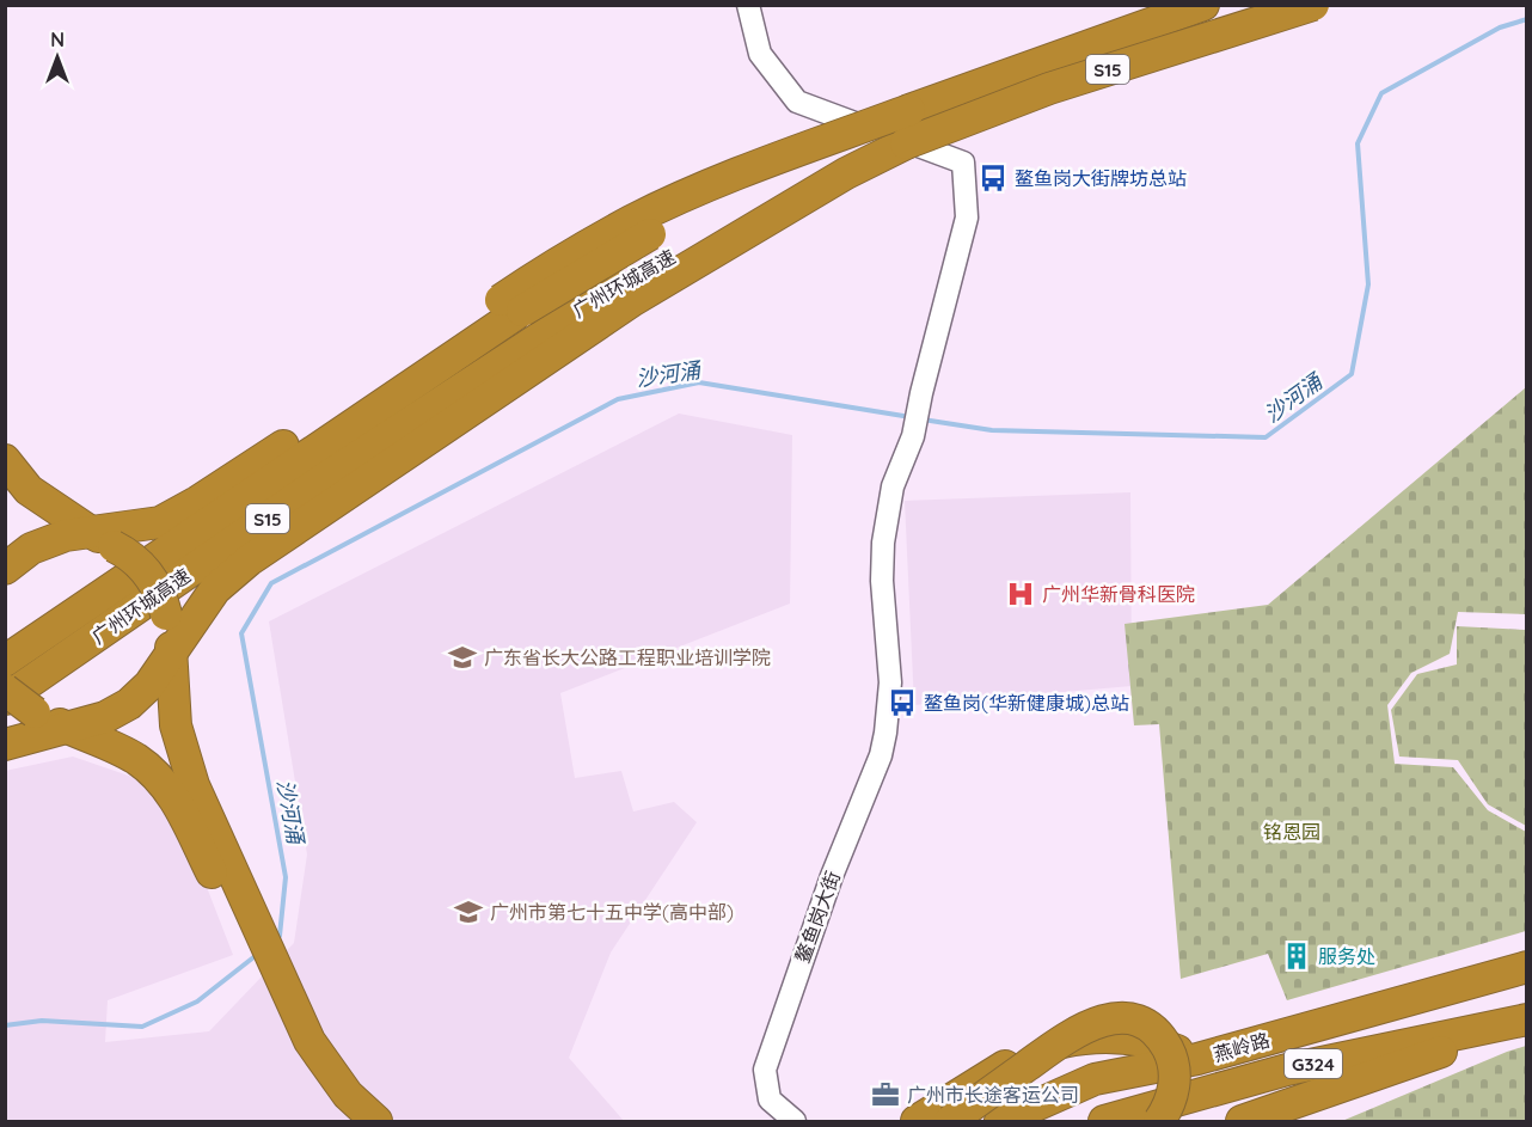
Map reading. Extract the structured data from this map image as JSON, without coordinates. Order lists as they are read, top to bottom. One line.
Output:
{"streets":{"highway":["S15","广州环城高速","燕岭路","G324"],"street":["鳌鱼岗大街"]},"water":["沙河涌"],"parks":["铭恩园"],"places":{"bus stop":["鳌鱼岗大街牌坊总站","鳌鱼岗(华新健康城)总站"],"hospital":["广州华新骨科医院"],"school or university":["广东省长大公路工程职业培训学院","广州市第七十五中学(高中部)"],"building":["服务处"],"office":["广州市长途客运公司"]},"north":"top"}
